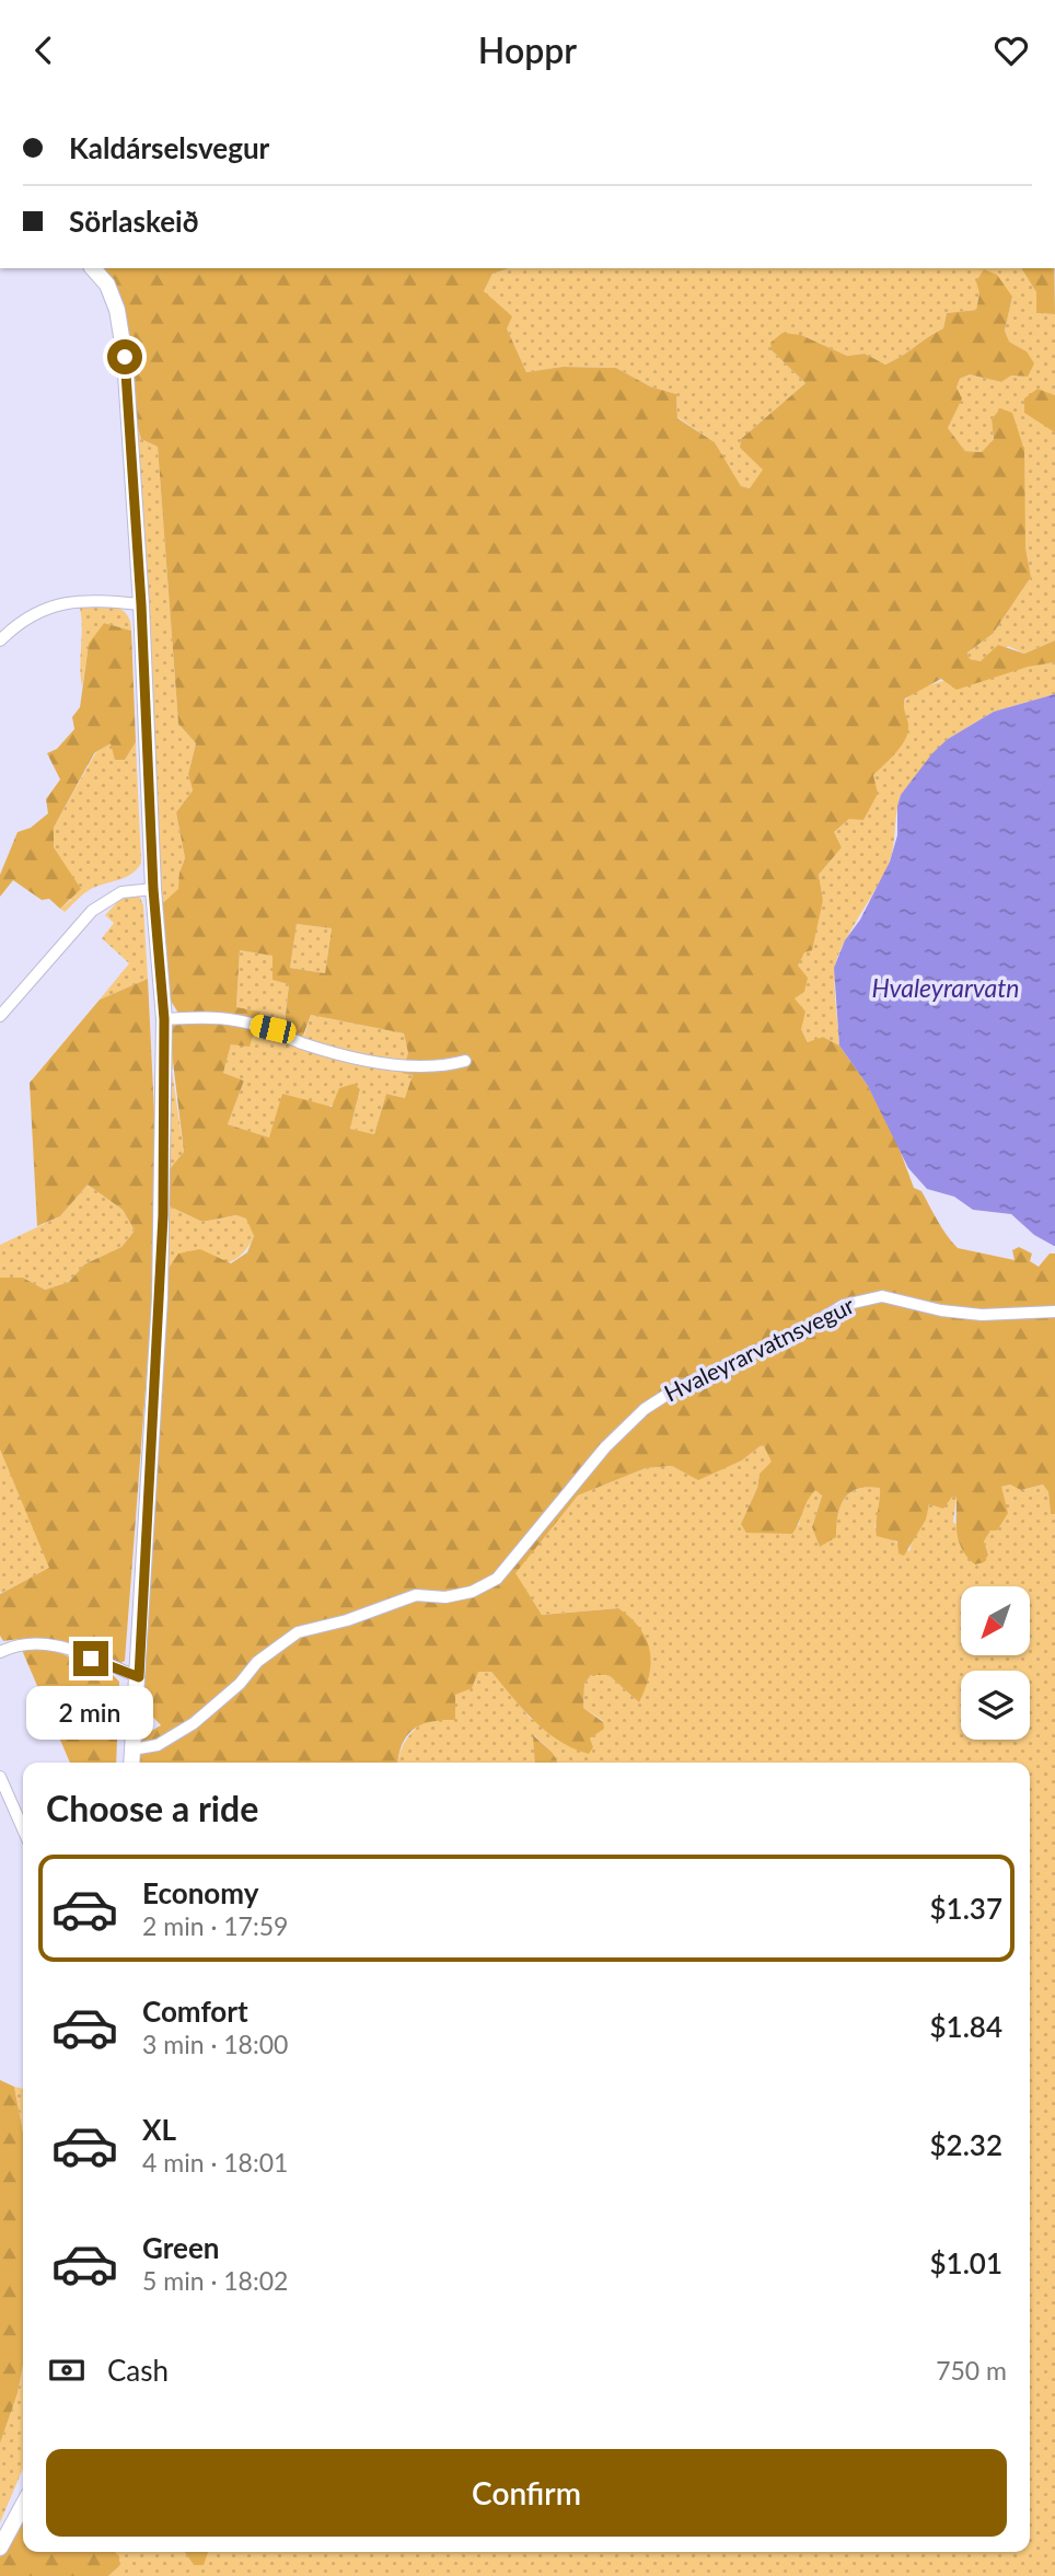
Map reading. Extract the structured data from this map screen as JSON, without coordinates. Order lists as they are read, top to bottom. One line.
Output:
{"streets":{"street":["Hvaleyrarvatnsvegur"]},"water":["Hvaleyrarvatn"],"north":"bottom left","page":{"header":"Hoppr","banner":["Kaldárselsvegur","Sörlaskeið"],"bubble":"2 min","heading":"Choose a ride","list":[{"name":"Economy","note":"2 min · 17:59","value":"$1.37"},{"name":"Comfort","note":"3 min · 18:00","value":"$1.84"},{"name":"XL","note":"4 min · 18:01","value":"$2.32"},{"name":"Green","note":"5 min · 18:02","value":"$1.01"}],"pay":["Cash","750 m"],"buttons":"Confirm"}}
